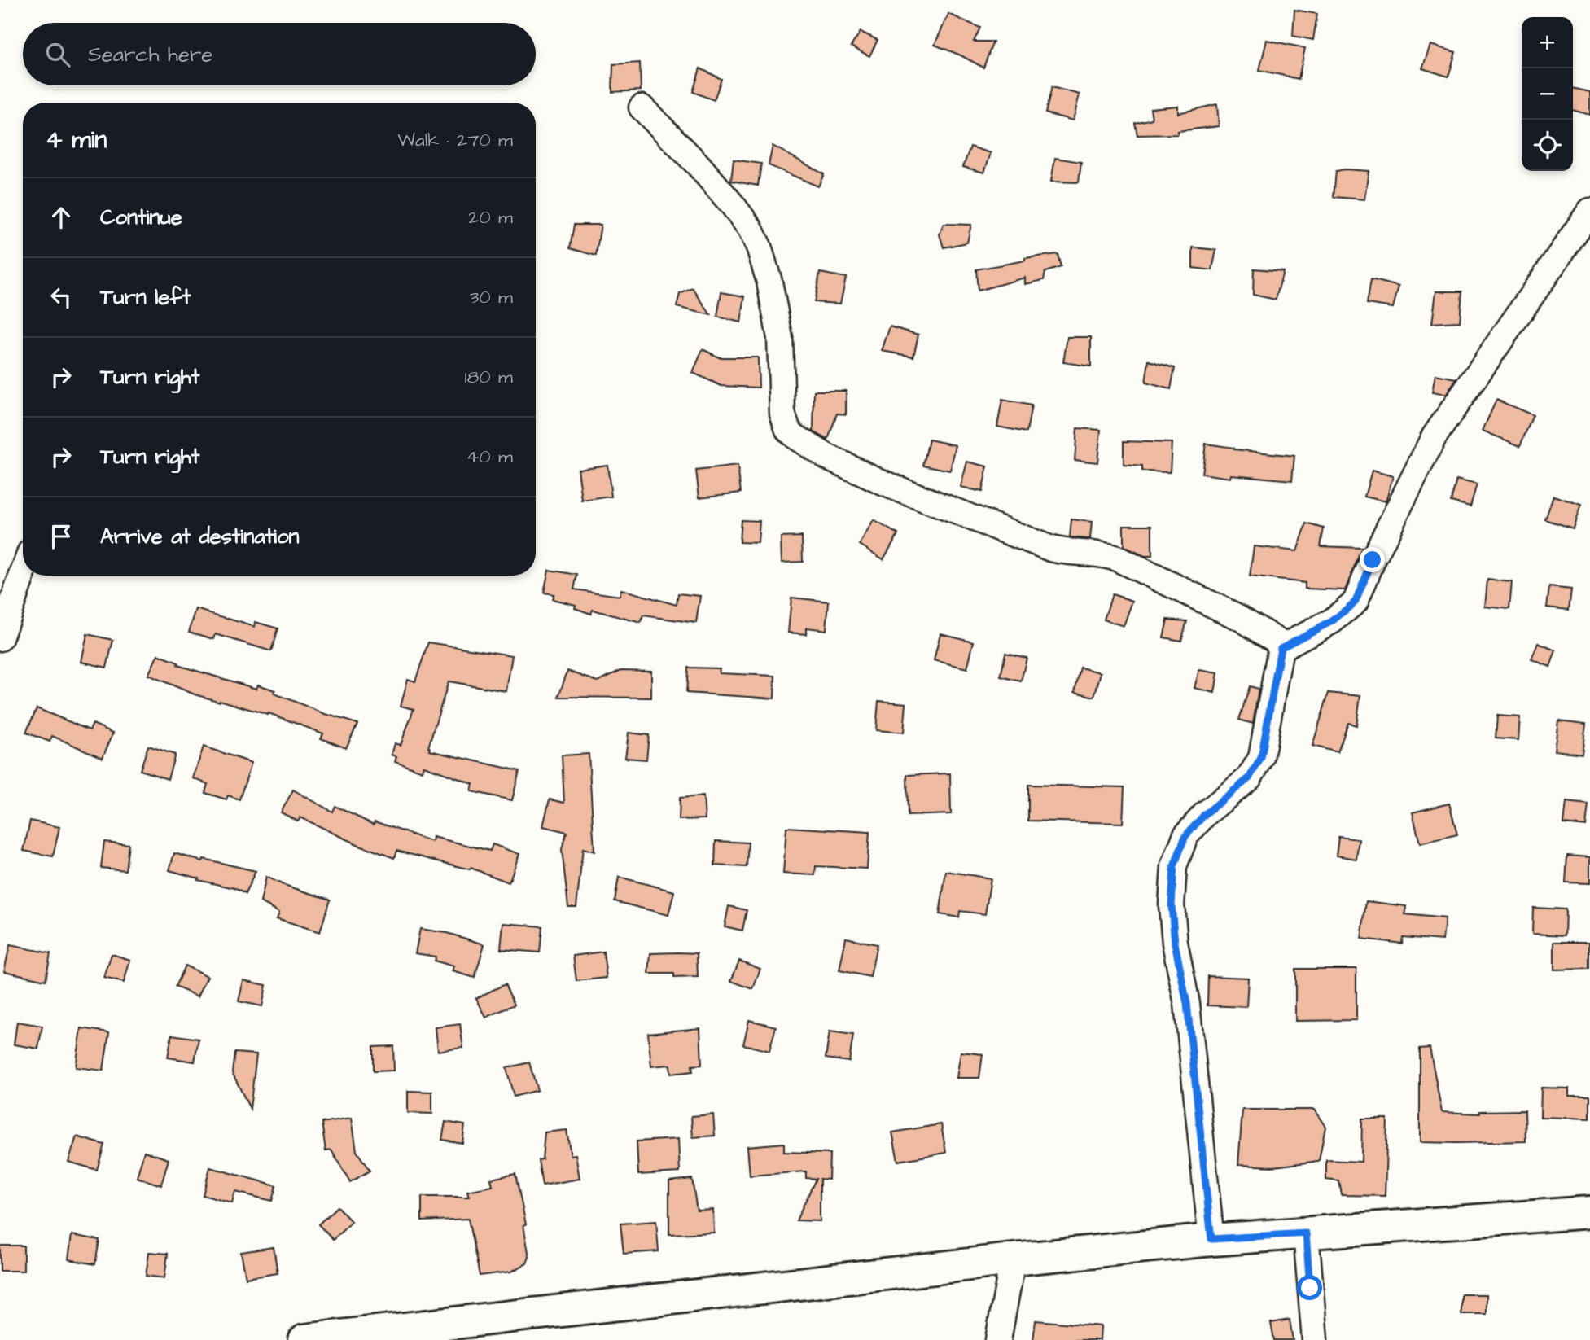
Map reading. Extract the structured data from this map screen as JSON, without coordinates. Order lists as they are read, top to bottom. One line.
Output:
{"page":{"map_buttons":["+","−"],"search":"Search here","heading":["4 min","Walk · 270 m"],"list":[["Continue","20 m"],["Turn left","30 m"],["Turn right","180 m"],["Turn right","40 m"],"Arrive at destination"]}}
